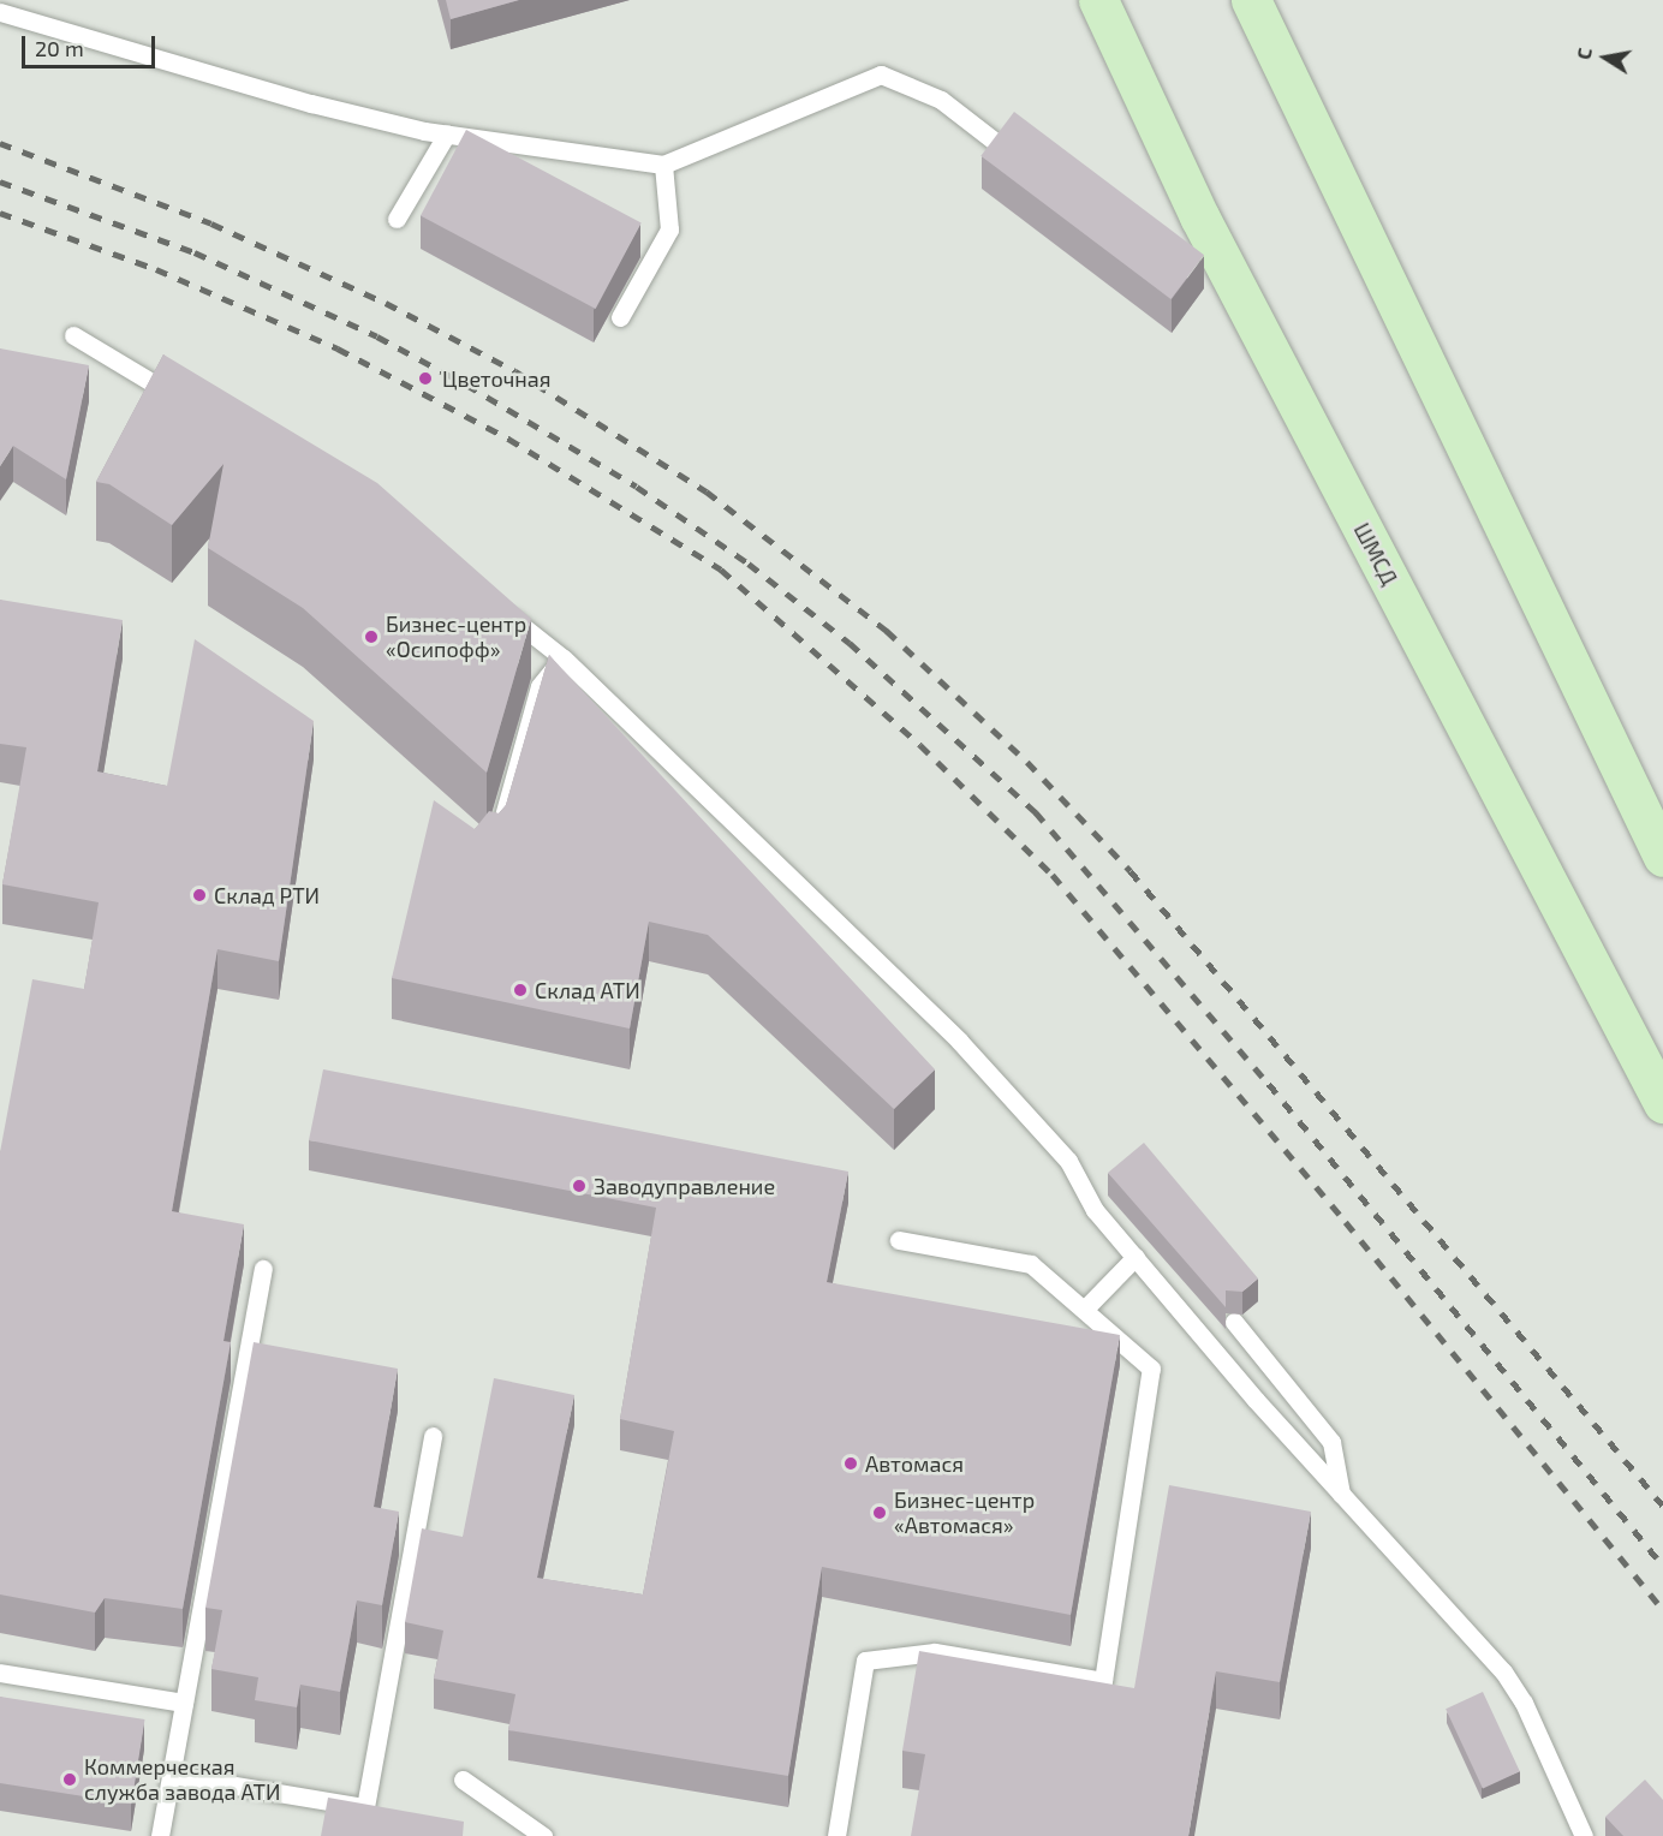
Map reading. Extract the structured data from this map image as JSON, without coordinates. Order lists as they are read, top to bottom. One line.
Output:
{"streets":{"main road":["ШМСД"]},"places":["Цветочная","Бизнес-центр «Осипофф»","Склад РТИ","Склад АТИ","Заводуправление","Автомася","Бизнес-центр «Автомася»","Коммерческая служба завода АТИ"],"scale_bar":"20 m","north":"left"}
